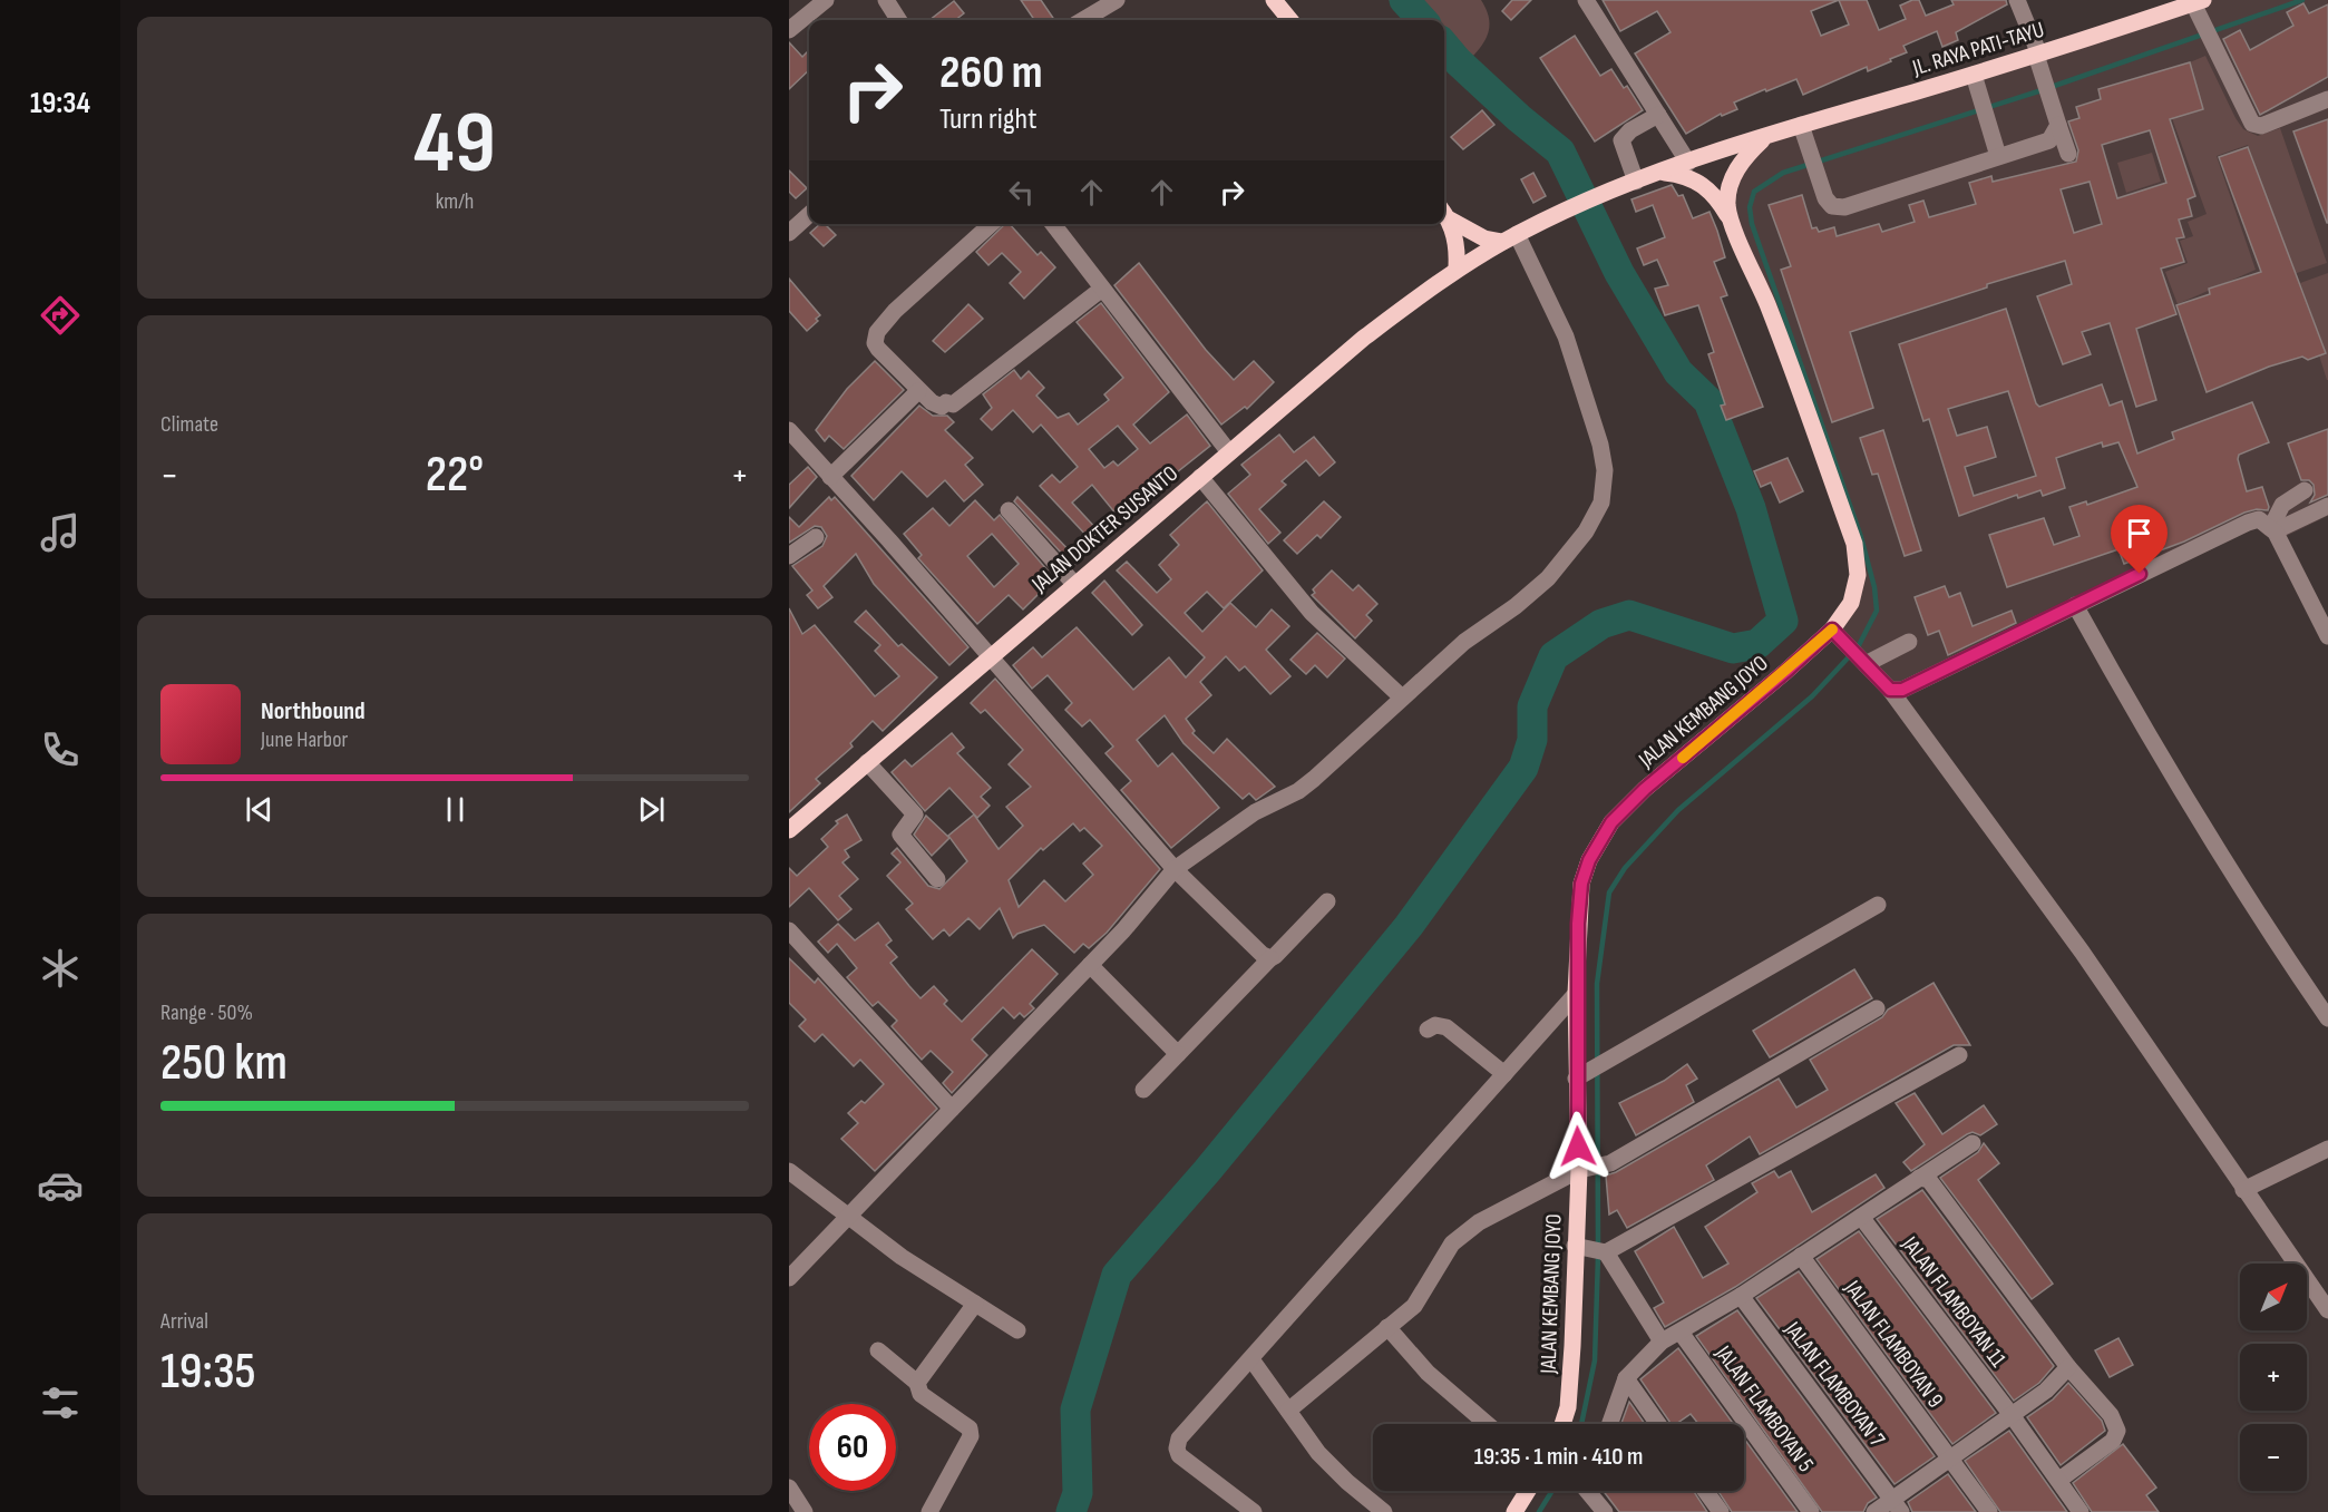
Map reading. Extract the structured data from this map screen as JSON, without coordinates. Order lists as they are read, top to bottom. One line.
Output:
{"streets":{"main road":["JL. RAYA PATI-TAYU","JALAN DOKTER SUSANTO","JALAN KEMBANG JOYO"],"street":["JALAN FLAMBOYAN 11","JALAN FLAMBOYAN 9","JALAN FLAMBOYAN 7","JALAN FLAMBOYAN 5"]},"crossings":[["JL. RAYA PATI-TAYU","JALAN DOKTER SUSANTO"],["JL. RAYA PATI-TAYU","JALAN KEMBANG JOYO"]],"north":"top right","page":{"tabs":"19:34","tile":[["49","km/h"],"Climate",["Range · 50%","250 km"],["Arrival","19:35"]],"turn":["260 m","Turn right"],"heat":["−","22°","+"],"song":["Northbound","June Harbor"],"map_buttons":["+","−"],"limit":"60","trip":"19:35 · 1 min · 410 m"}}
